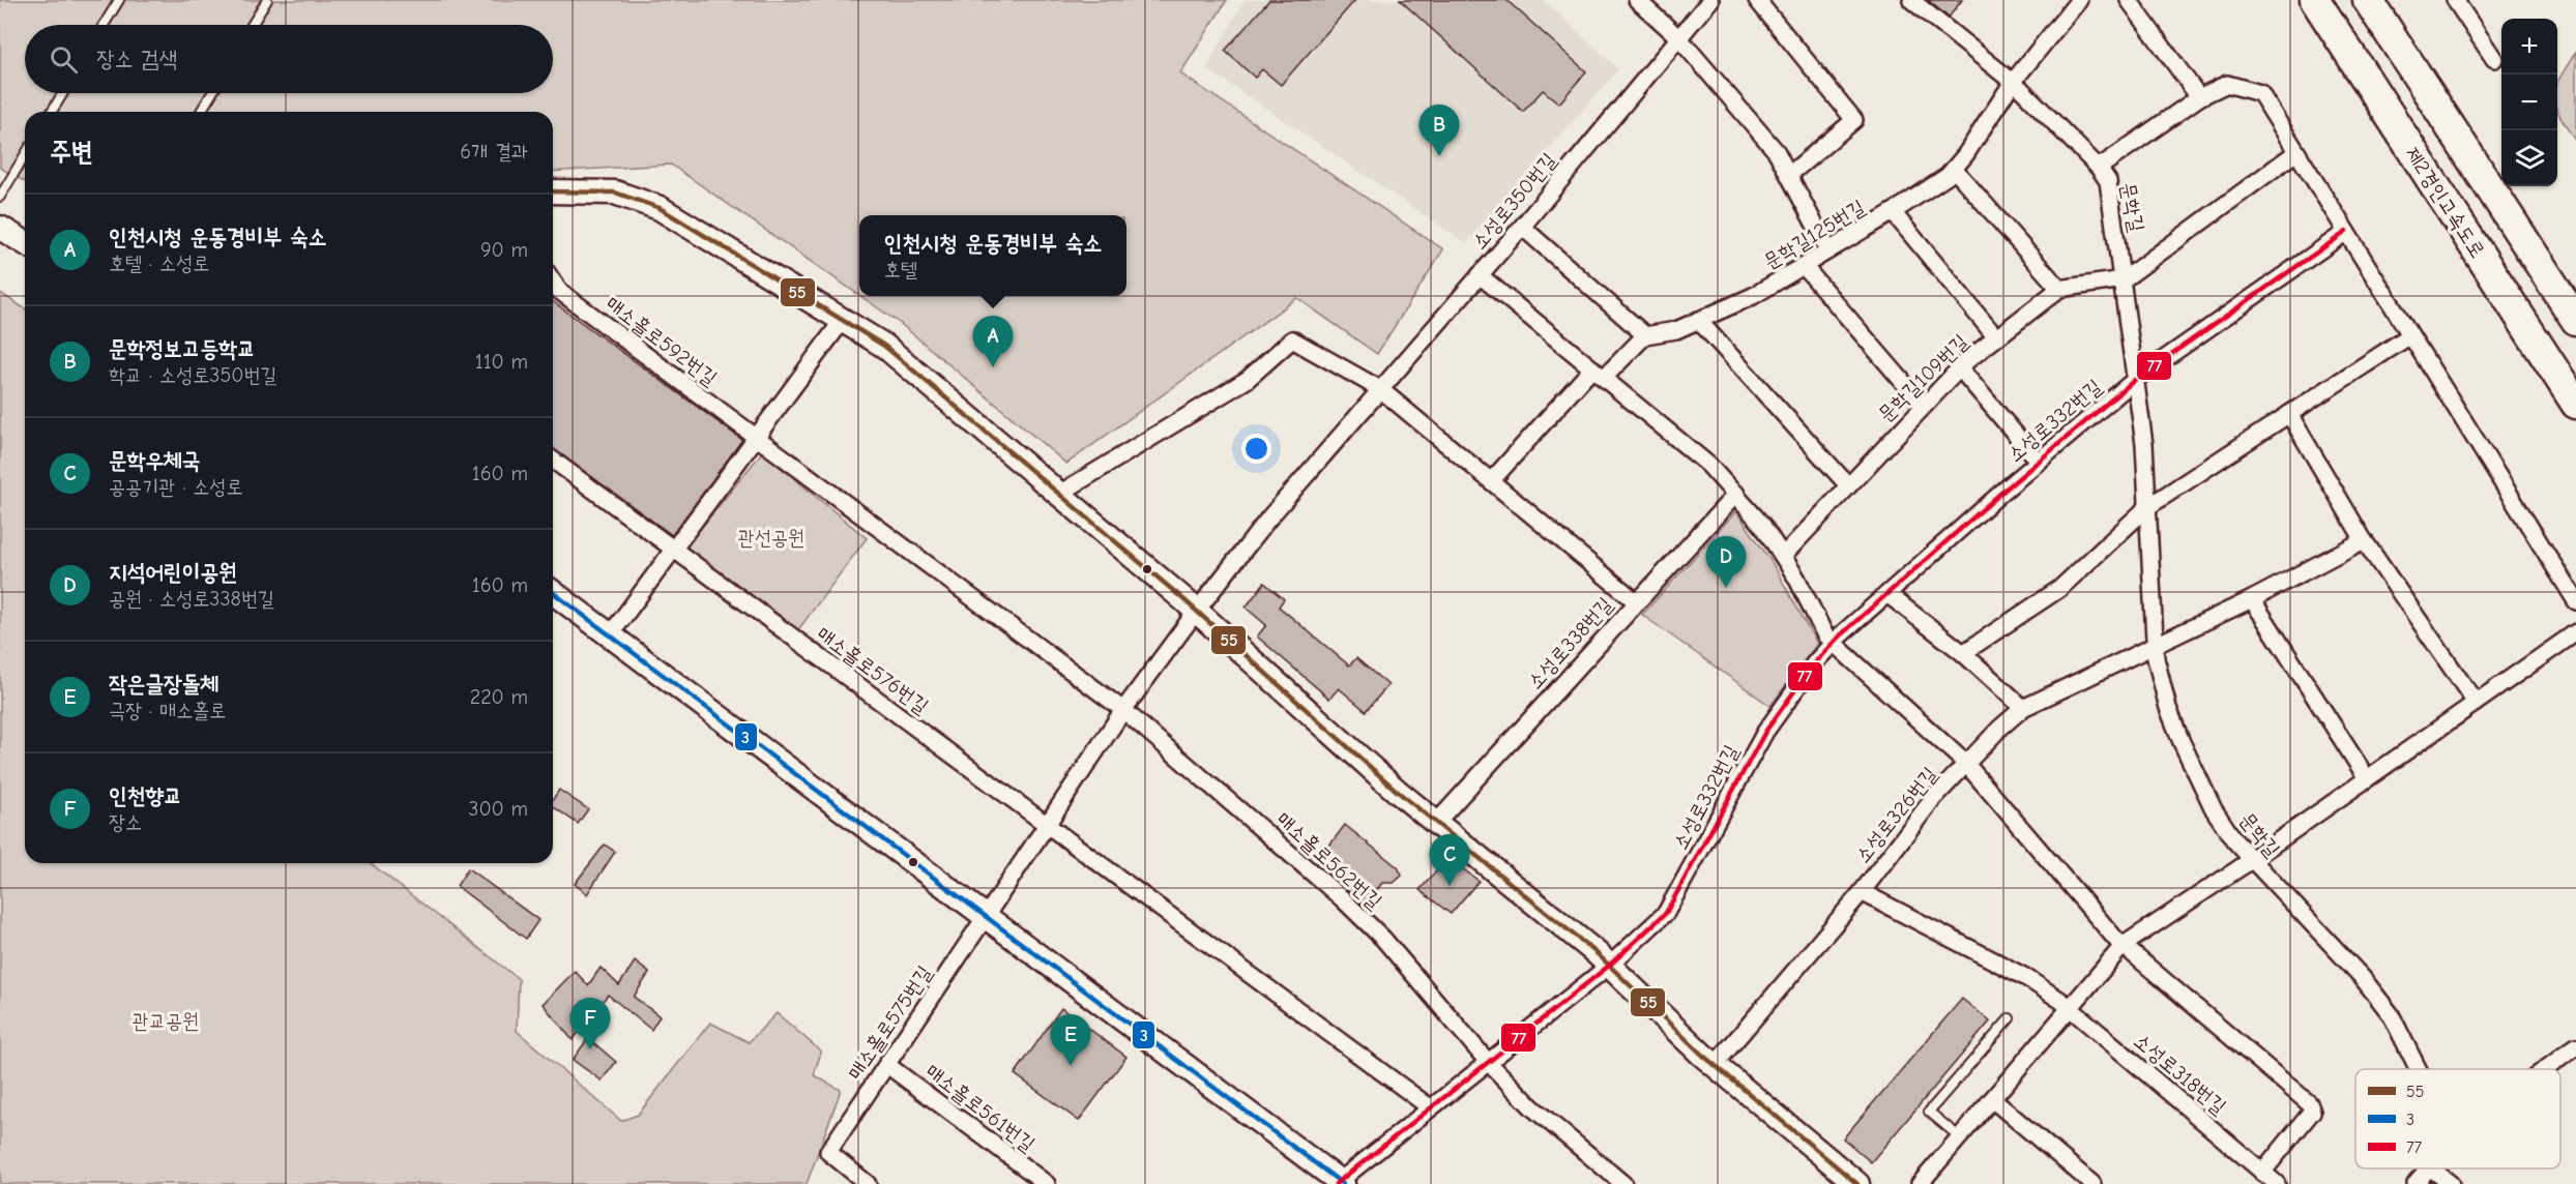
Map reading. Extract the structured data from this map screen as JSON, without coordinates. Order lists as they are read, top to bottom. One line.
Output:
{"streets":{"highway":["제2경인고속도로"],"street":["소성로350번길","문학길","문학길125번길","매소홀로592번길","문학길109번길","소성로332번길","소성로338번길","매소홀로576번길","소성로326번길","매소홀로562번길","매소홀로575번길","소성로318번길","매소홀로561번길"]},"crossings":[["문학길","문학길125번길"],["문학길","문학길109번길"],["문학길","소성로332번길"],["문학길","소성로326번길"],["소성로326번길","소성로318번길"],["매소홀로575번길","매소홀로561번길"]],"parks":["관선공원","관교공원"],"lines":["transit line 55","transit line 77","transit line 3"],"legend":["55","3","77"],"page":{"map_buttons":["+","−"],"search":"장소 검색","pins":["B","A","D","C","F","E"],"heading":["주변","6개 결과"],"list":[{"mark":"A","name":"인천시청 운동경비부 숙소","note":"호텔 · 소성로","value":"90 m"},{"mark":"B","name":"문학정보고등학교","note":"학교 · 소성로350번길","value":"110 m"},{"mark":"C","name":"문학우체국","note":"공공기관 · 소성로","value":"160 m"},{"mark":"D","name":"지석어린이공원","note":"공원 · 소성로338번길","value":"160 m"},{"mark":"E","name":"작은글장돌체","note":"극장 · 매소홀로","value":"220 m"},{"mark":"F","name":"인천향교","note":"장소","value":"300 m"}],"popup":["인천시청 운동경비부 숙소","호텔"]}}
